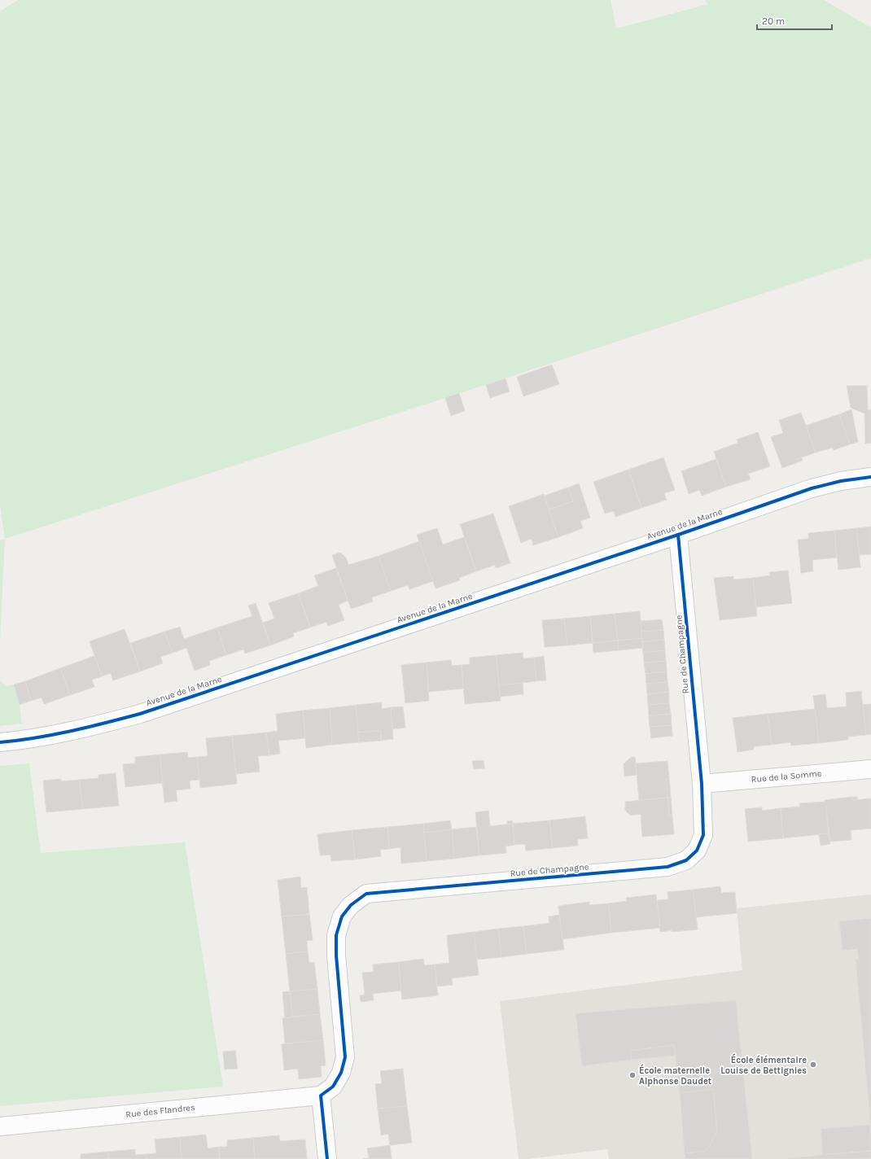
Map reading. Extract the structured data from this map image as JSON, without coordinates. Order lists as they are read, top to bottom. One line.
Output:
{"streets":{"street":["Avenue de la Marne","Rue de Champagne","Rue de la Somme","Rue des Flandres"]},"crossings":[["Avenue de la Marne","Rue de Champagne"],["Rue de Champagne","Rue de la Somme"],["Rue de Champagne","Rue des Flandres"]],"places":["École élémentaire Louise de Bettignies","École maternelle Alphonse Daudet"],"scale_bar":"20 m"}
